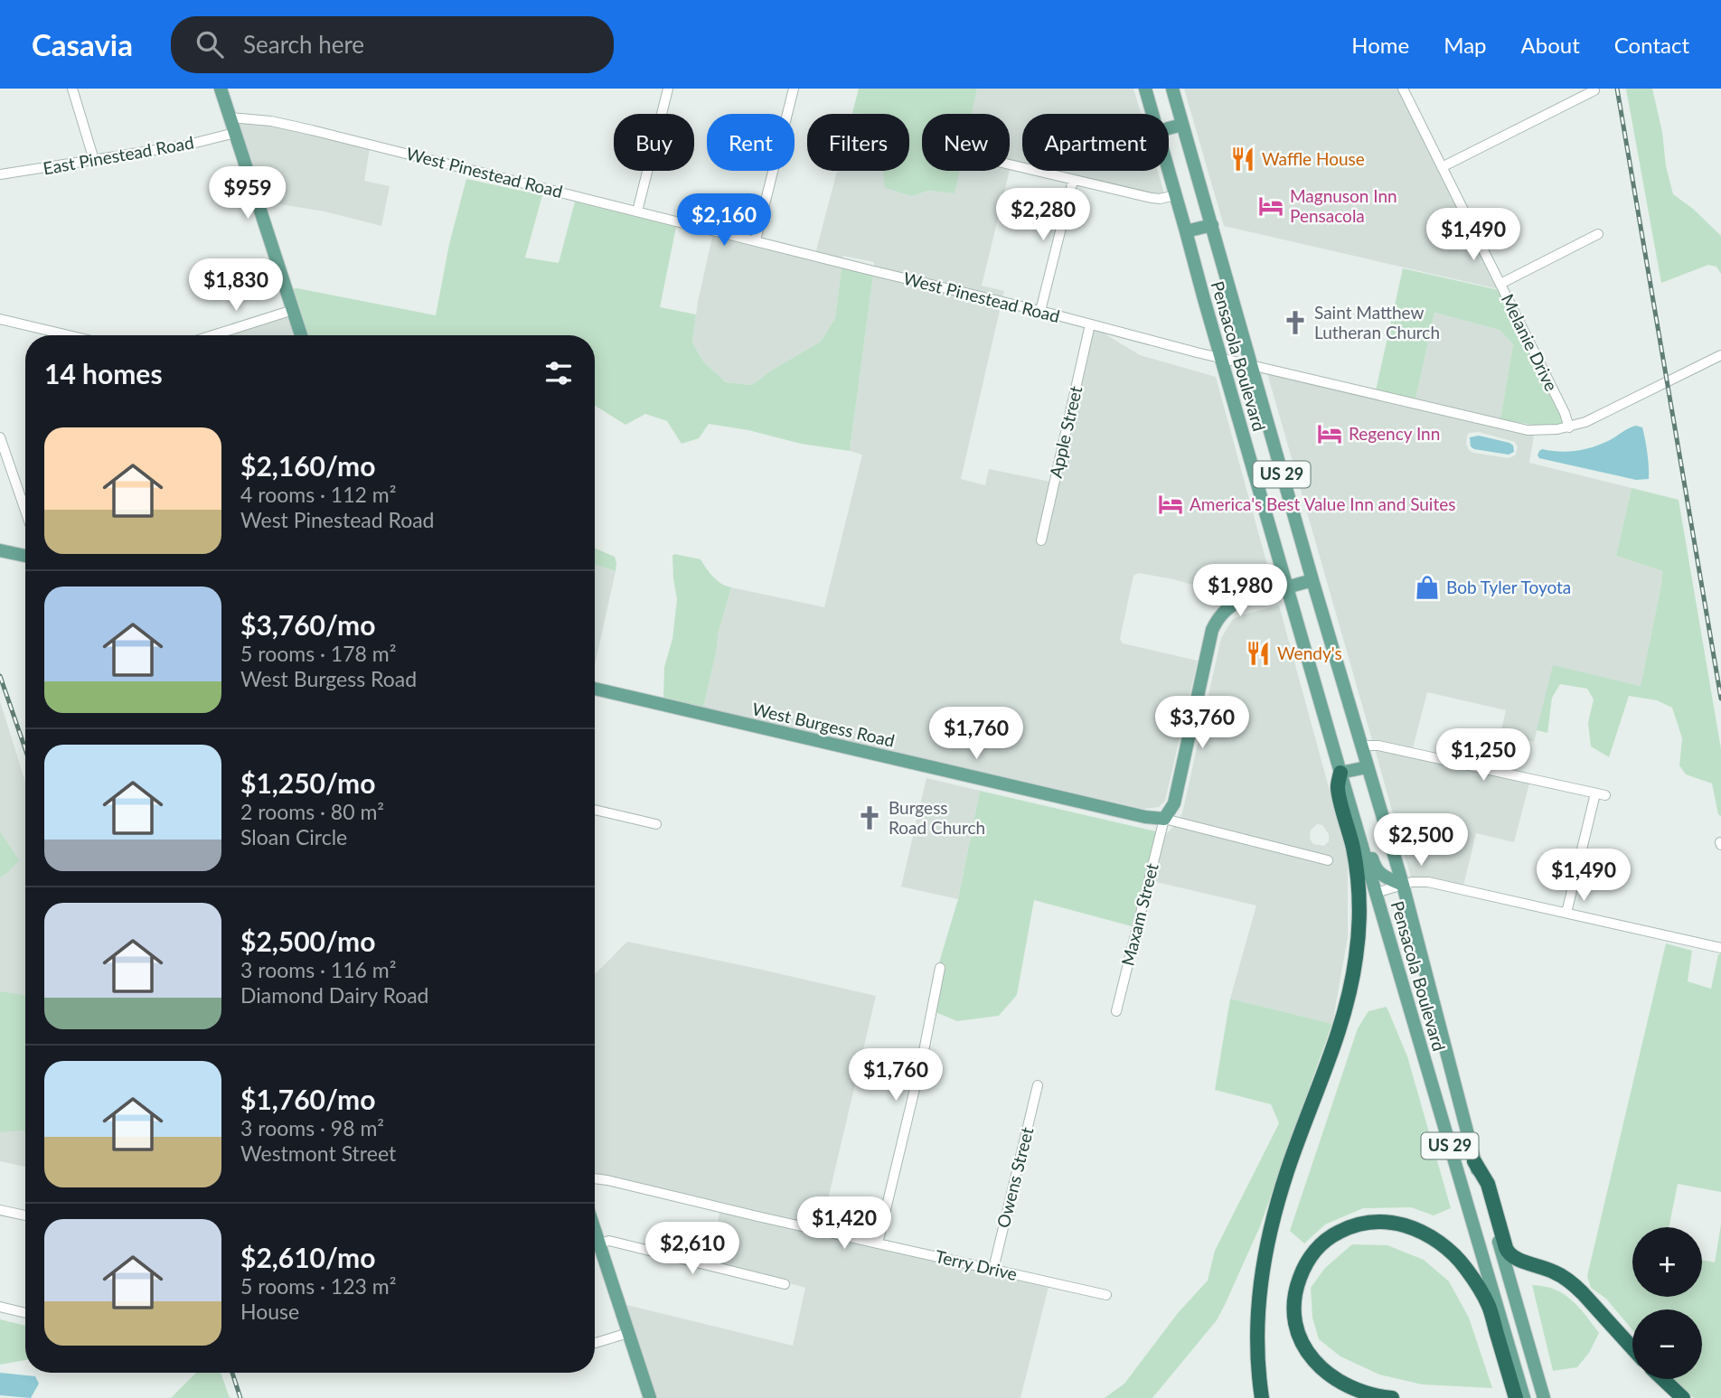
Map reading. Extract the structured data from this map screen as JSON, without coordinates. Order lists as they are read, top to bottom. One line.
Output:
{"streets":{"main road":["Pensacola Boulevard","US 29","West Burgess Road"],"street":["East Pinestead Road","West Pinestead Road","Melanie Drive","Apple Street","Maxam Street","Owens Street","Terry Drive"]},"crossings":[["West Pinestead Road","Melanie Drive"],["West Pinestead Road","Pensacola Boulevard"],["West Pinestead Road","Apple Street"],["West Burgess Road","Maxam Street"],["Owens Street","Terry Drive"]],"places":{"restaurant":["Waffle House","Wendy's"],"hotel":["Magnuson Inn Pensacola","Regency Inn","America's Best Value Inn and Suites"],"church":["Saint Matthew Lutheran Church","Burgess Road Church"],"shop":["Bob Tyler Toyota"]},"page":{"header":"Casavia","search":"Search here","nav":["Home","Map","About","Contact"],"chip":["Buy","Rent","Filters","New","Apartment"],"price":["$959","$2,280","$2,160","$1,490","$1,830","$1,980","$3,760","$1,760","$1,250","$2,500","$1,490","$1,760","$1,420","$2,610"],"heading":"14 homes","list":[{"name":"$2,160/mo","note":"4 rooms · 112 m² · West Pinestead Road"},{"name":"$3,760/mo","note":"5 rooms · 178 m² · West Burgess Road"},{"name":"$1,250/mo","note":"2 rooms · 80 m² · Sloan Circle"},{"name":"$2,500/mo","note":"3 rooms · 116 m² · Diamond Dairy Road"},{"name":"$1,760/mo","note":"3 rooms · 98 m² · Westmont Street"},{"name":"$2,610/mo","note":"5 rooms · 123 m² · House"}],"map_buttons":["+","−"]}}
